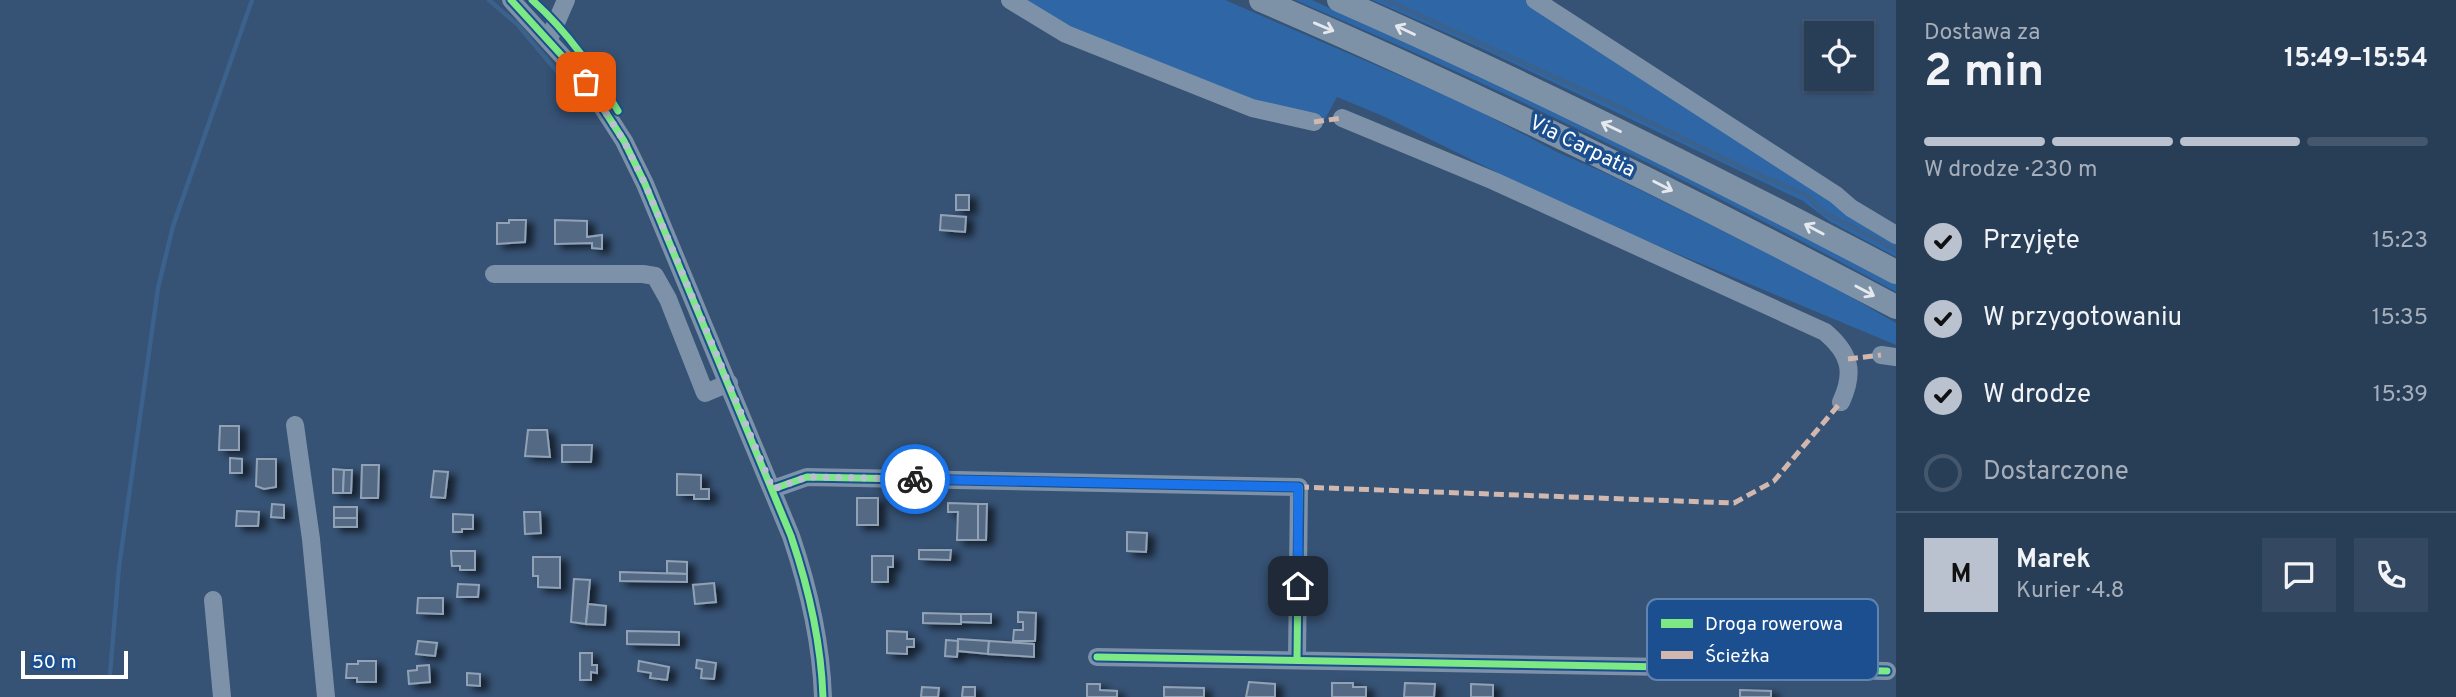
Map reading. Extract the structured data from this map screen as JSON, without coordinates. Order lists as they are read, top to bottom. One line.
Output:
{"streets":{"highway":["Via Carpatia"]},"legend":["Droga rowerowa","Ścieżka"],"scale_bar":"50 m","page":{"heading":["2 min","Dostawa za","15:49–15:54"],"panel":["Marek","Kurier · 4.8"],"bar":"W drodze · 230 m","list":[["Przyjęte","15:23"],["W przygotowaniu","15:35"],["W drodze","15:39"],"Dostarczone"],"round":"M","scale":"50 m"}}
